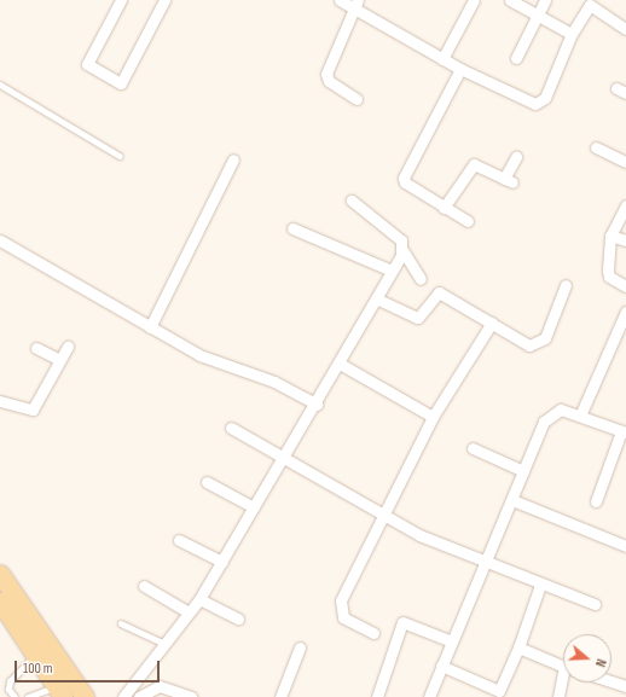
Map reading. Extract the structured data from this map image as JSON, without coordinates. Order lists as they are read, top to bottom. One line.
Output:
{"scale_bar":"100 m","north":"right"}
